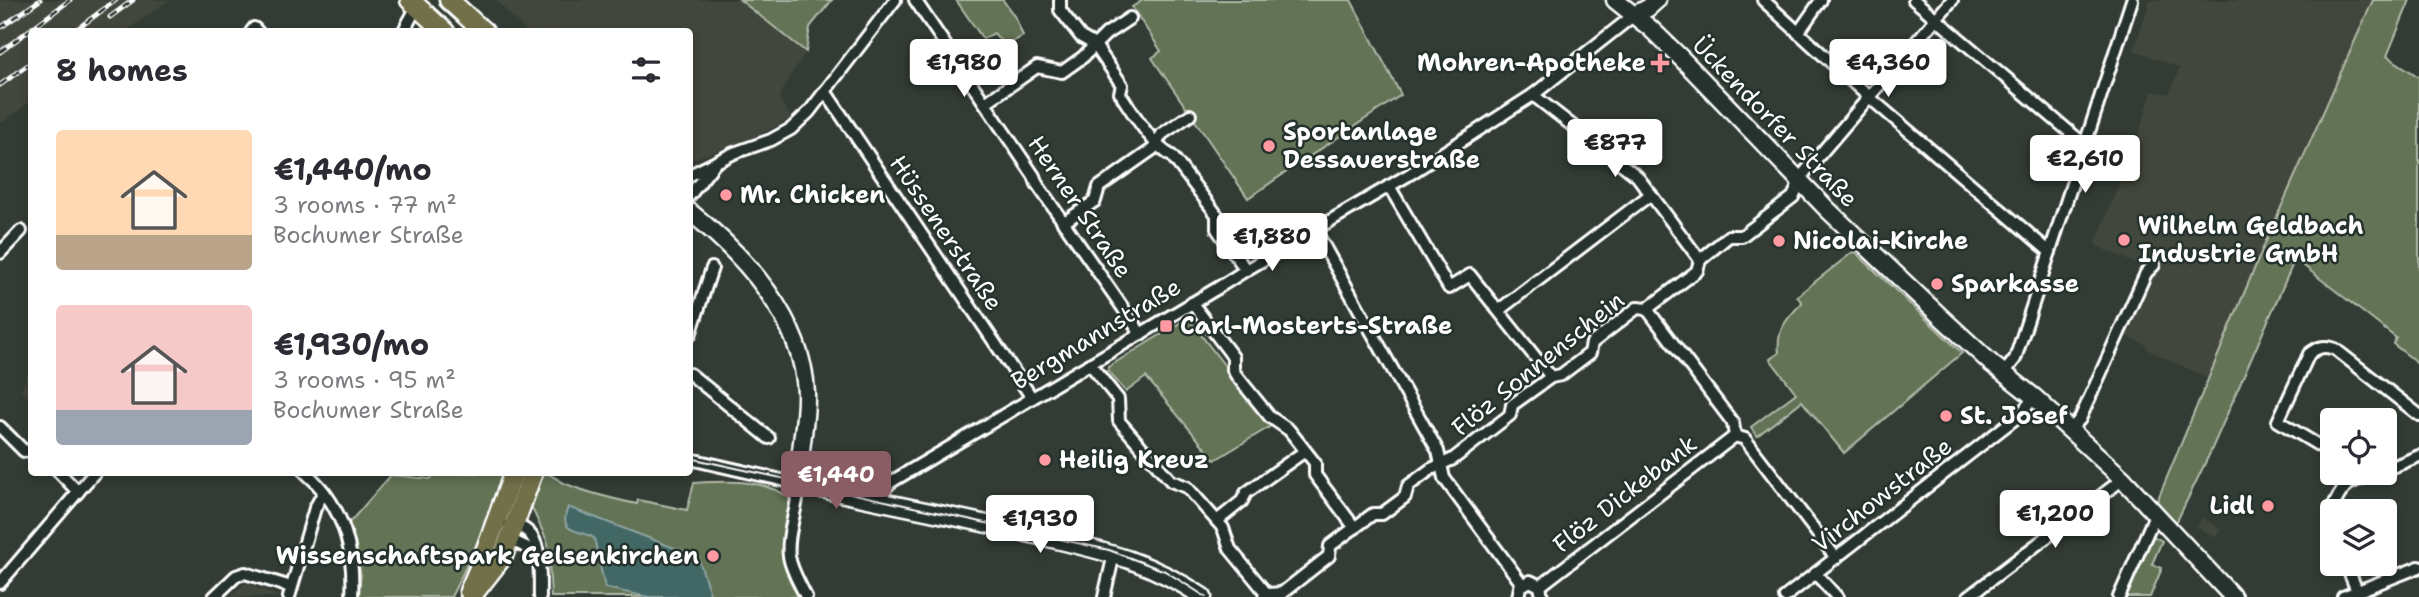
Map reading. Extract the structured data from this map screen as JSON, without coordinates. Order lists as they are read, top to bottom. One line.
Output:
{"streets":{"main road":["Ückendorfer Straße","Bergmannstraße"],"street":["Herner Straße","Hüssenerstraße","Flöz Sonnenschein","Flöz Dickebank","Virchowstraße"]},"crossings":[["Ückendorfer Straße","Bergmannstraße"],["Ückendorfer Straße","Flöz Sonnenschein"],["Ückendorfer Straße","Virchowstraße"],["Herner Straße","Bergmannstraße"],["Hüssenerstraße","Bergmannstraße"]],"places":{"health":["Mohren-Apotheke"],"other":["Sportanlage Dessauerstraße","Mr. Chicken","Wilhelm Geldbach Industrie GmbH","Nicolai-Kirche","Sparkasse","St. Josef","Heilig Kreuz","Lidl","Wissenschaftspark Gelsenkirchen"],"transit":["Carl-Mosterts-Straße"]},"page":{"heading":"8 homes","price":["€1,980","€4,360","€877","€2,610","€1,880","€1,440","€1,200","€1,930"],"list":[{"name":"€1,440/mo","note":"3 rooms · 77 m² · Bochumer Straße"},{"name":"€1,930/mo","note":"3 rooms · 95 m² · Bochumer Straße"}]}}
